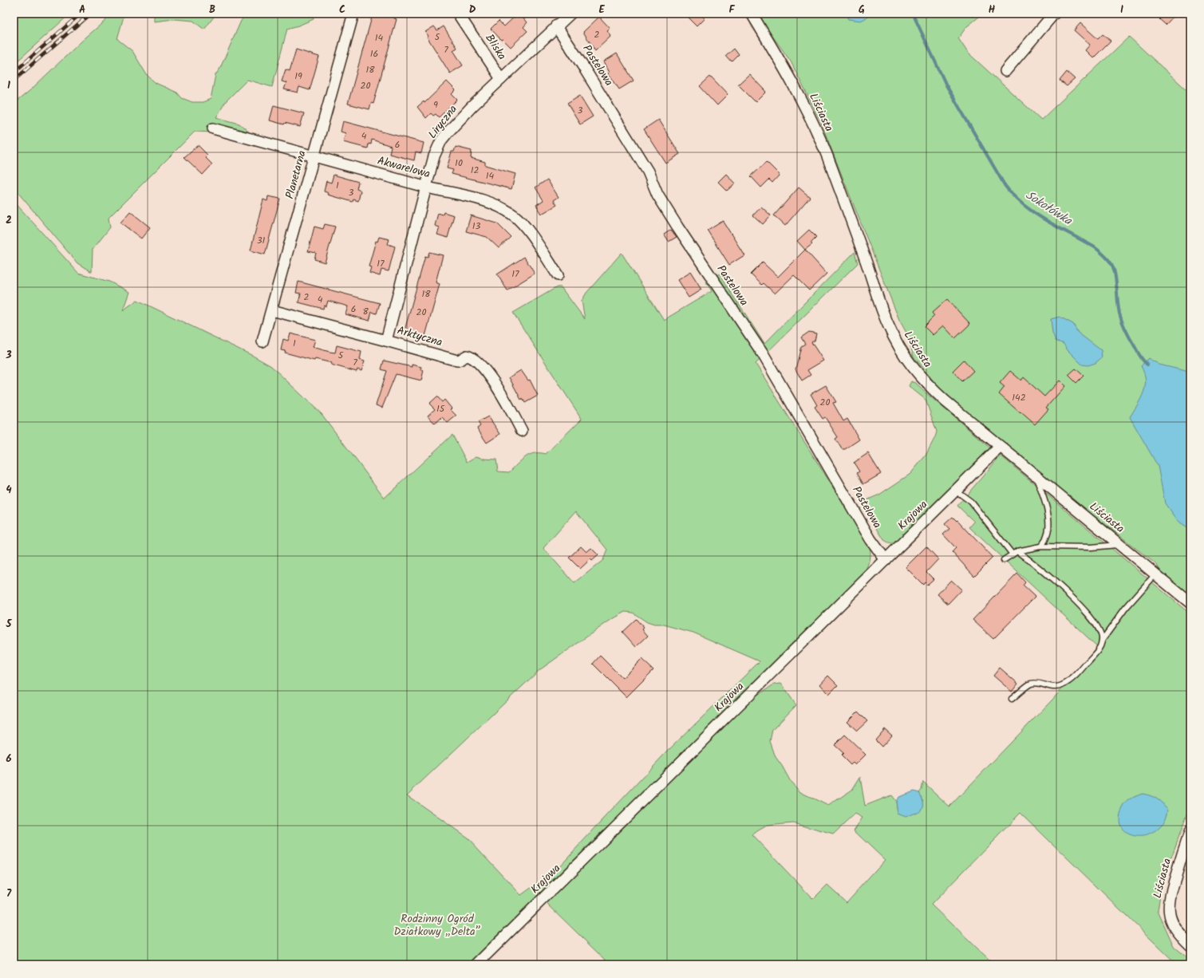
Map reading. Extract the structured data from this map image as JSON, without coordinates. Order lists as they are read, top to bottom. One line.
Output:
{"streets":{"street":["Bliska","Pastelowa","Liściasta","Liryczna","Akwarelowa","Planetarna","Arktyczna","Krajowa"]},"crossings":[["Bliska","Liryczna"],["Pastelowa","Liryczna"],["Pastelowa","Krajowa"],["Liściasta","Krajowa"],["Liryczna","Akwarelowa"],["Liryczna","Arktyczna"],["Akwarelowa","Planetarna"],["Planetarna","Arktyczna"]],"water":["Sokołówka"],"parks":["Rodzinny Ogród Działkowy „Delta”"],"house_numbers":["2","5","14","7","16","18","19","20","9","3","4","6","10","12","14","1","3","13","31","17","17","18","2","4","6","8","20","1","5","7","142","20","15"],"grid":{"columns":["A","B","C","D","E","F","G","H","I"],"rows":["1","2","3","4","5","6","7"]}}
